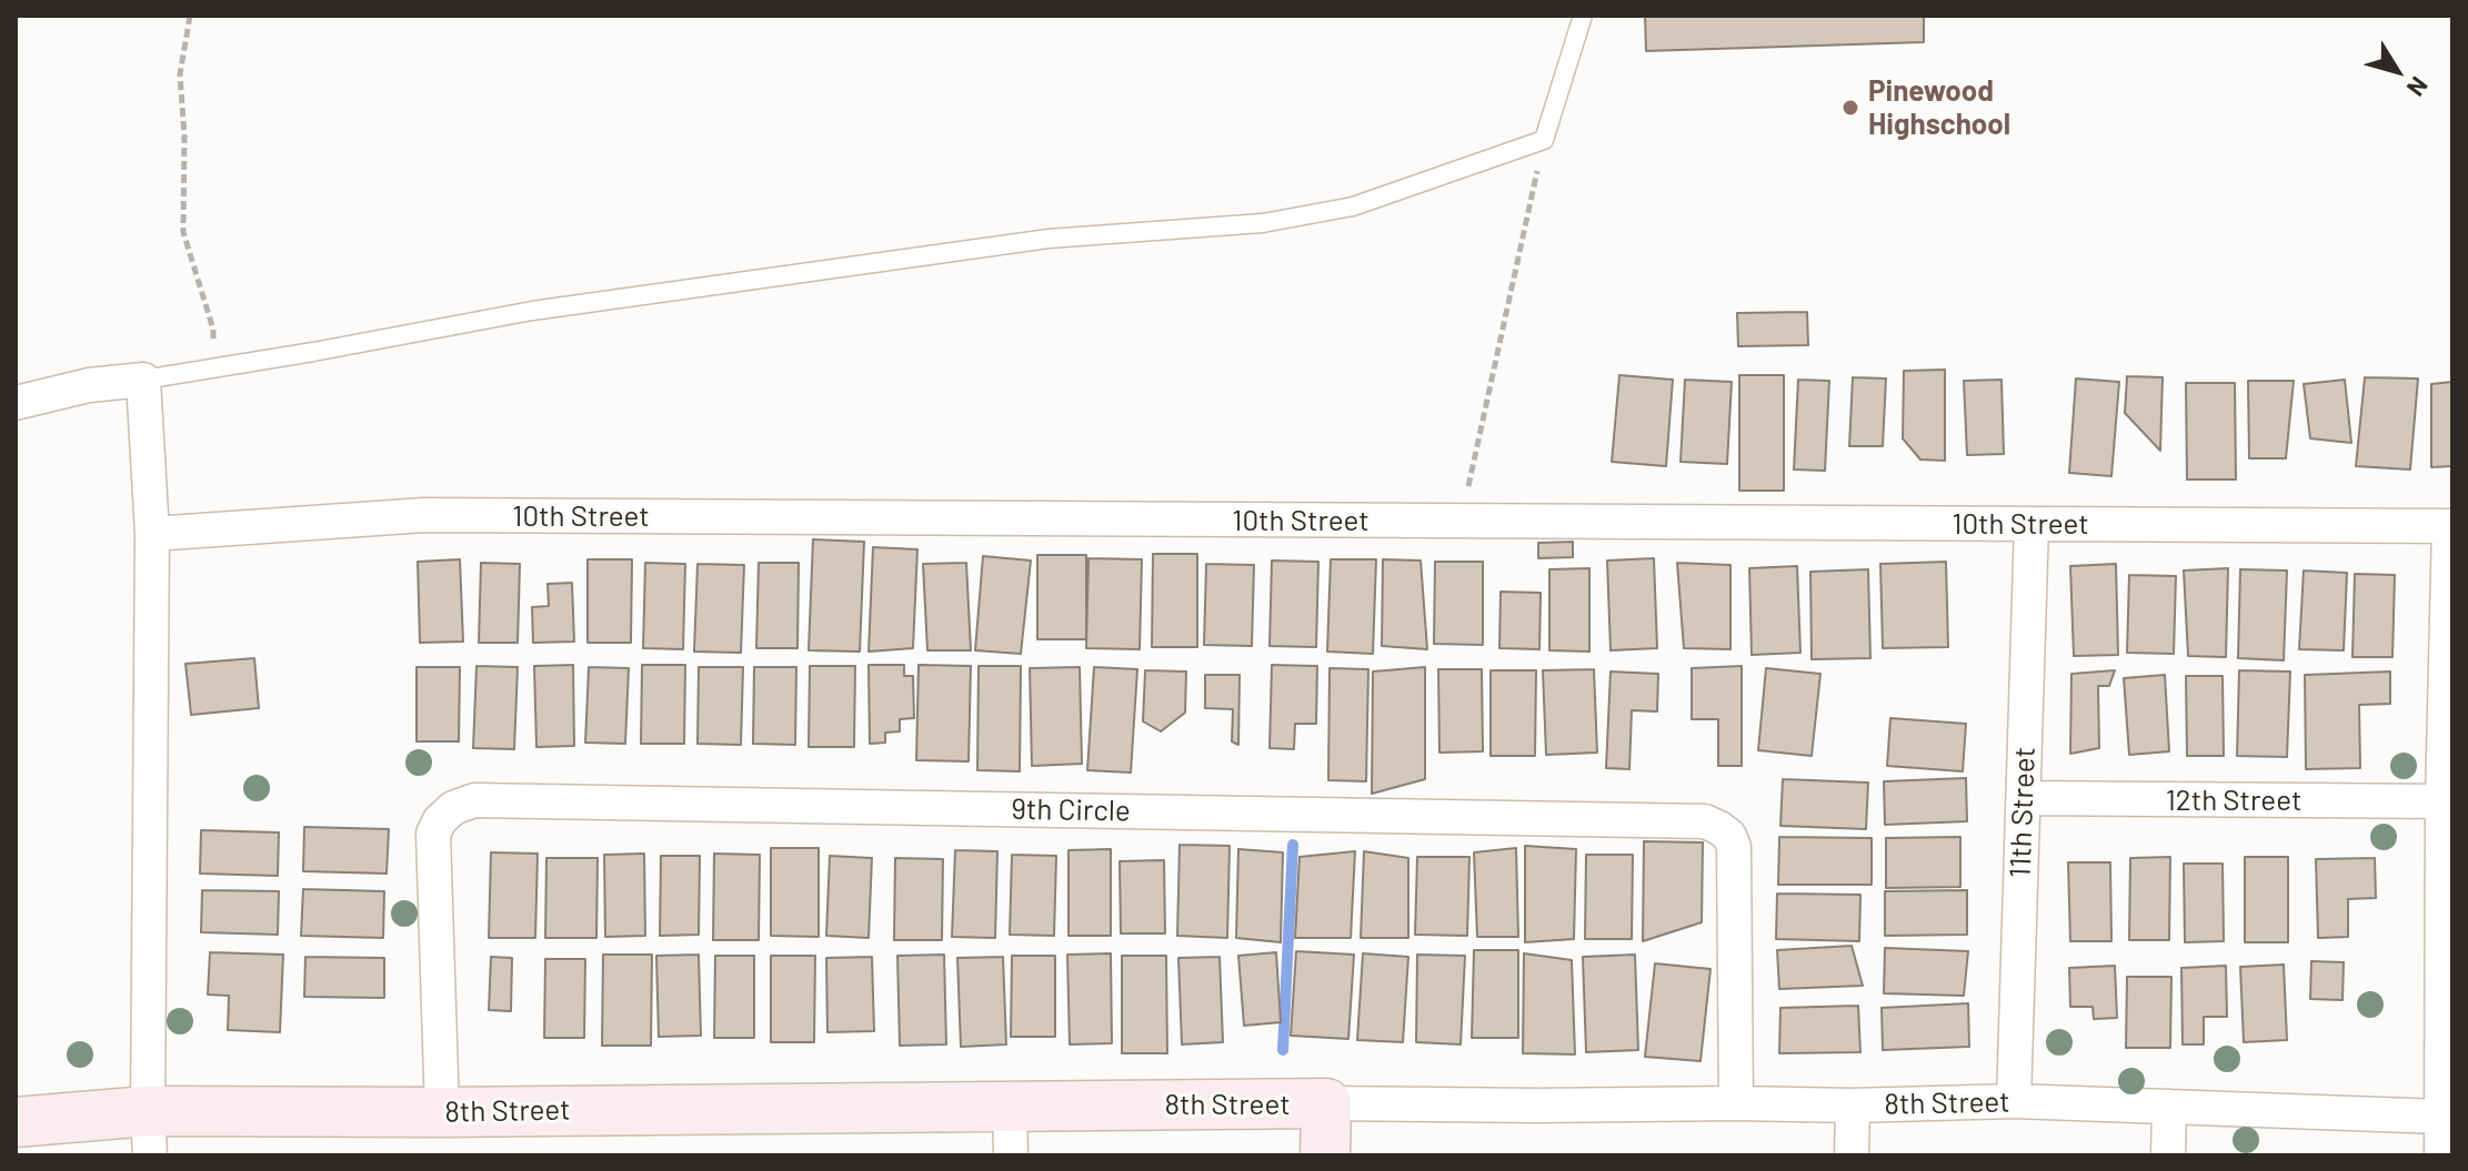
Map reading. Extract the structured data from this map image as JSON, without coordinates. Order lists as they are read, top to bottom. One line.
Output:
{"streets":{"street":["10th Street","12th Street","9th Circle","11th Street","8th Street"]},"crossings":[["10th Street","11th Street"],["12th Street","11th Street"],["9th Circle","8th Street"],["11th Street","8th Street"]],"places":["Pinewood Highschool"],"north":"bottom right"}
